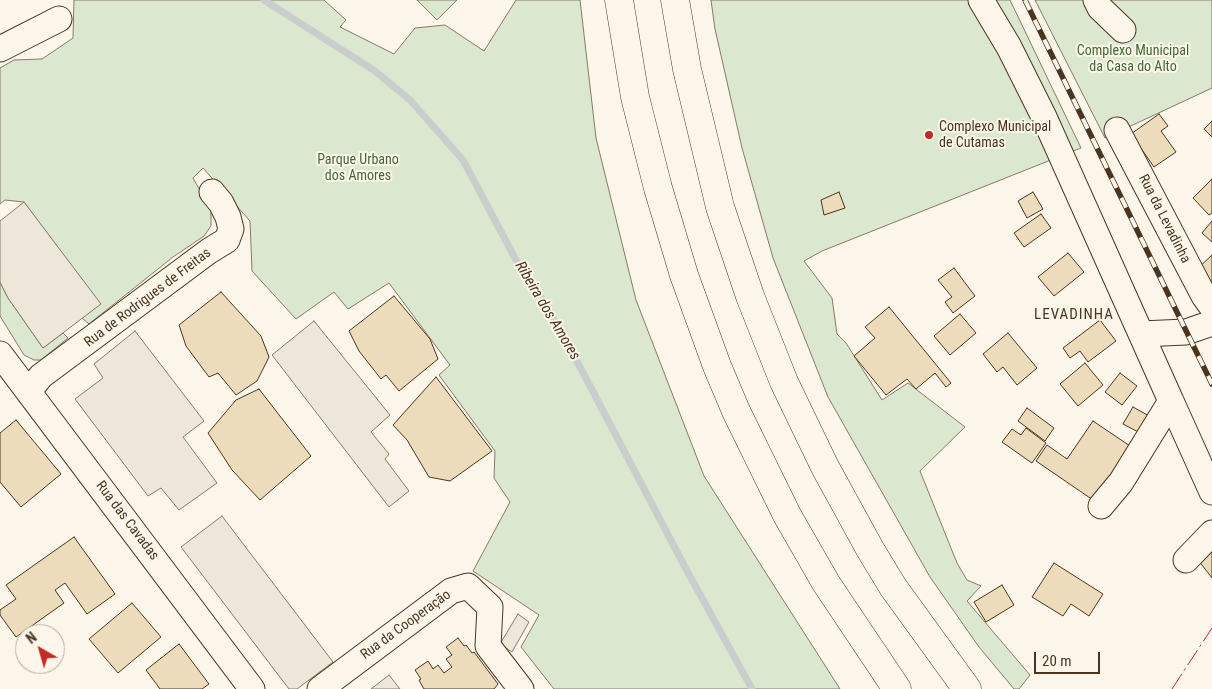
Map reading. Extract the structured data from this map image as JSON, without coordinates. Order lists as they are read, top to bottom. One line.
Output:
{"streets":{"street":["Rua da Levadinha","Rua de Rodrigues de Freitas","Rua das Cavadas","Rua da Cooperação"]},"crossings":[["Rua de Rodrigues de Freitas","Rua das Cavadas"]],"districts":["LEVADINHA"],"water":["Ribeira dos Amores"],"parks":["Complexo Municipal da Casa do Alto","Parque Urbano dos Amores"],"places":["Complexo Municipal de Cutamas"],"scale_bar":"20 m","north":"top left"}
